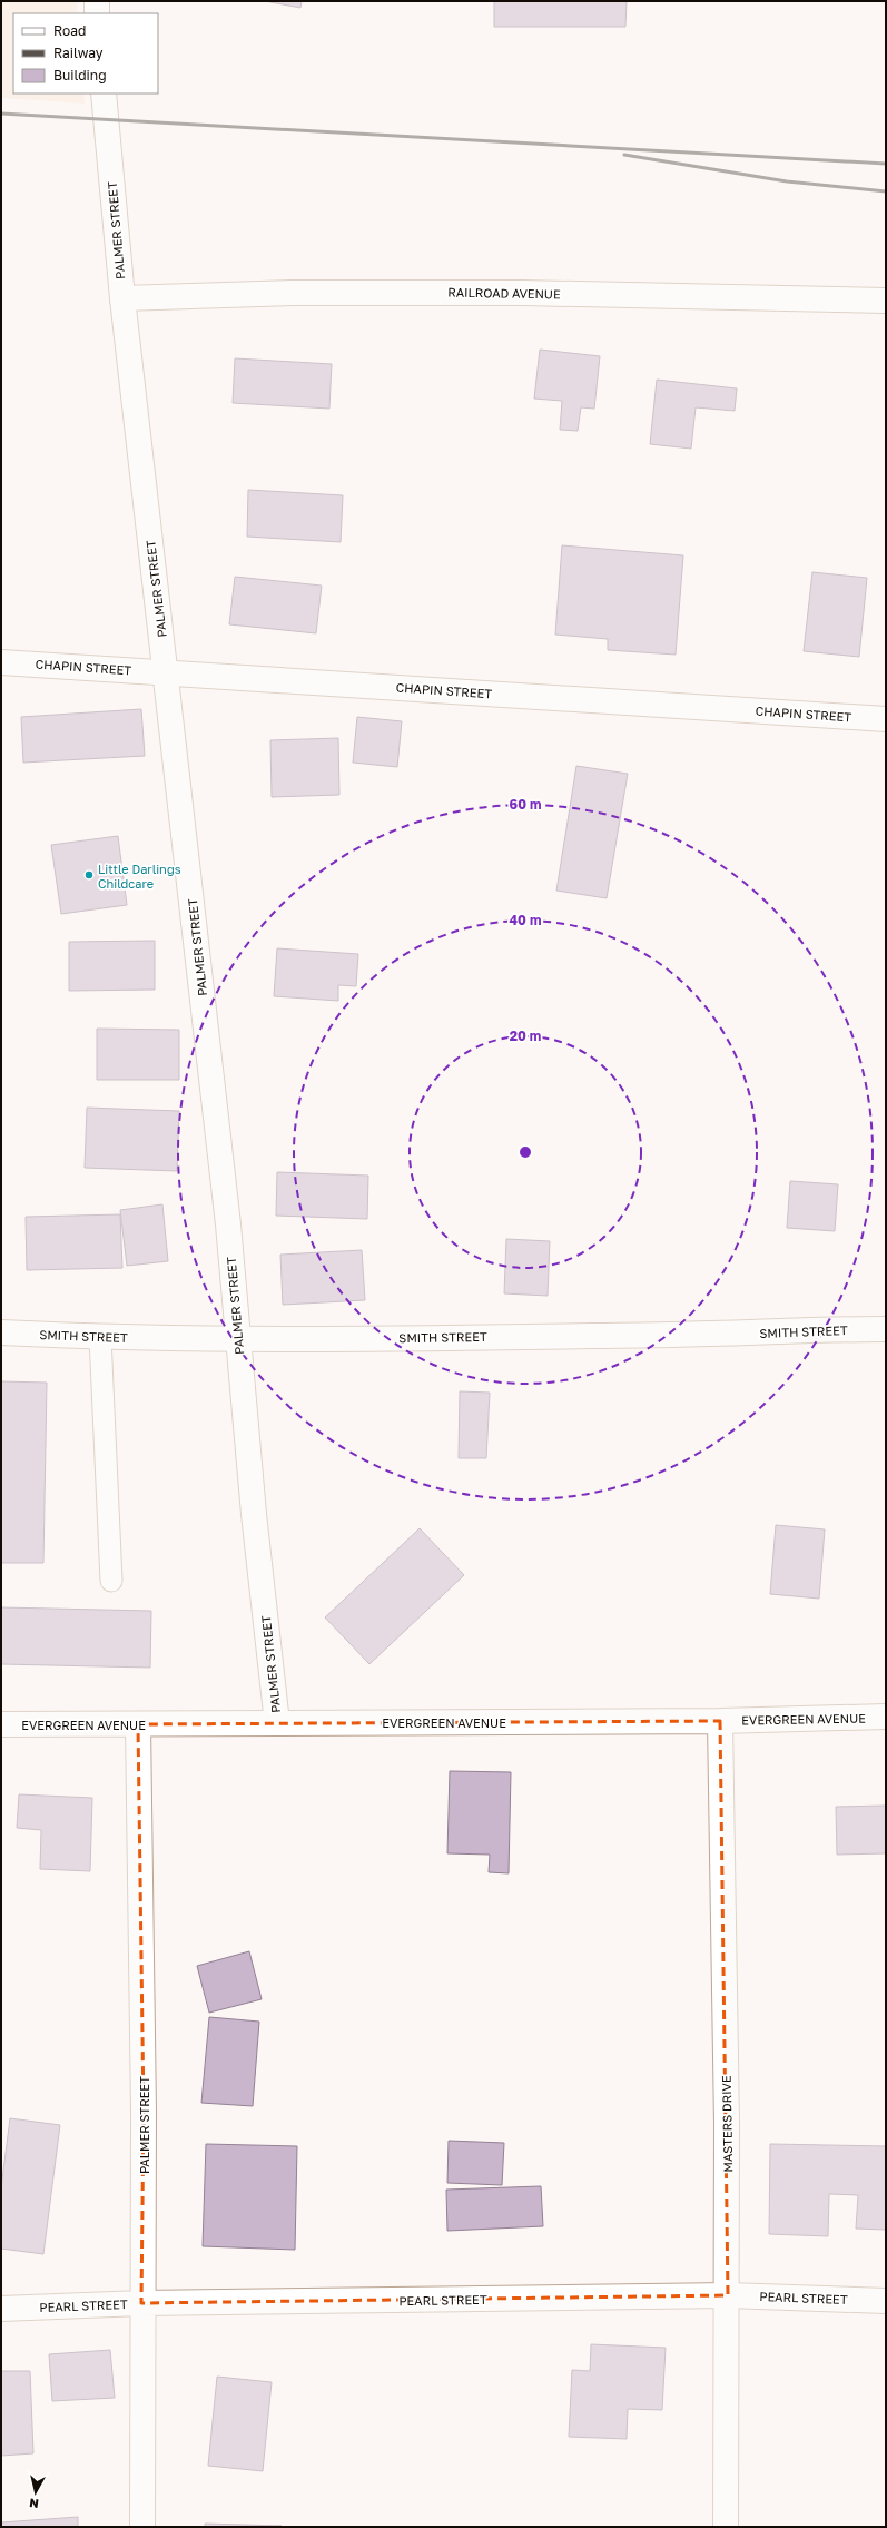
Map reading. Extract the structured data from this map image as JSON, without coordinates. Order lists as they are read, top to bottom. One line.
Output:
{"streets":{"street":["PALMER STREET","RAILROAD AVENUE","CHAPIN STREET","SMITH STREET","EVERGREEN AVENUE","MASTERS DRIVE","PEARL STREET"]},"crossings":[["PALMER STREET","RAILROAD AVENUE"],["PALMER STREET","CHAPIN STREET"],["PALMER STREET","SMITH STREET"],["PALMER STREET","EVERGREEN AVENUE"],["PALMER STREET","PEARL STREET"],["EVERGREEN AVENUE","MASTERS DRIVE"],["MASTERS DRIVE","PEARL STREET"]],"places":["Little Darlings Childcare"],"legend":["Road","Railway","Building"],"north":"bottom","rings":["60 m","40 m","20 m"]}
